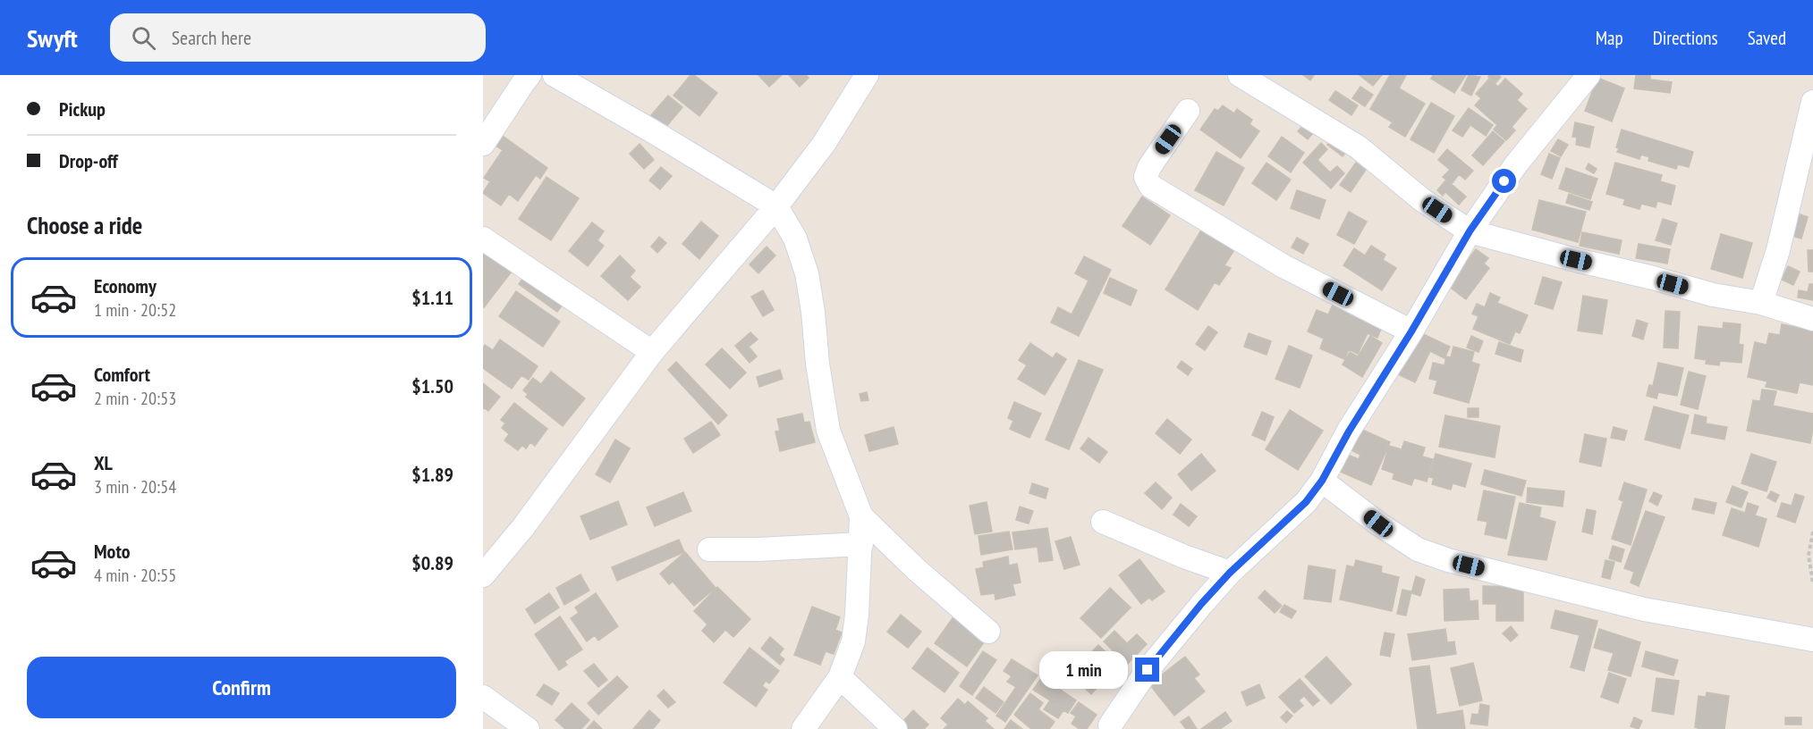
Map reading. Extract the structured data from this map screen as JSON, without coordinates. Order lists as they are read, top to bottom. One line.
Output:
{"page":{"header":"Swyft","search":"Search here","nav":["Map","Directions","Saved"],"banner":["Pickup","Drop-off"],"heading":"Choose a ride","list":[{"name":"Economy","note":"1 min · 20:52","value":"$1.11"},{"name":"Comfort","note":"2 min · 20:53","value":"$1.50"},{"name":"XL","note":"3 min · 20:54","value":"$1.89"},{"name":"Moto","note":"4 min · 20:55","value":"$0.89"}],"buttons":"Confirm","bubble":"1 min"}}
